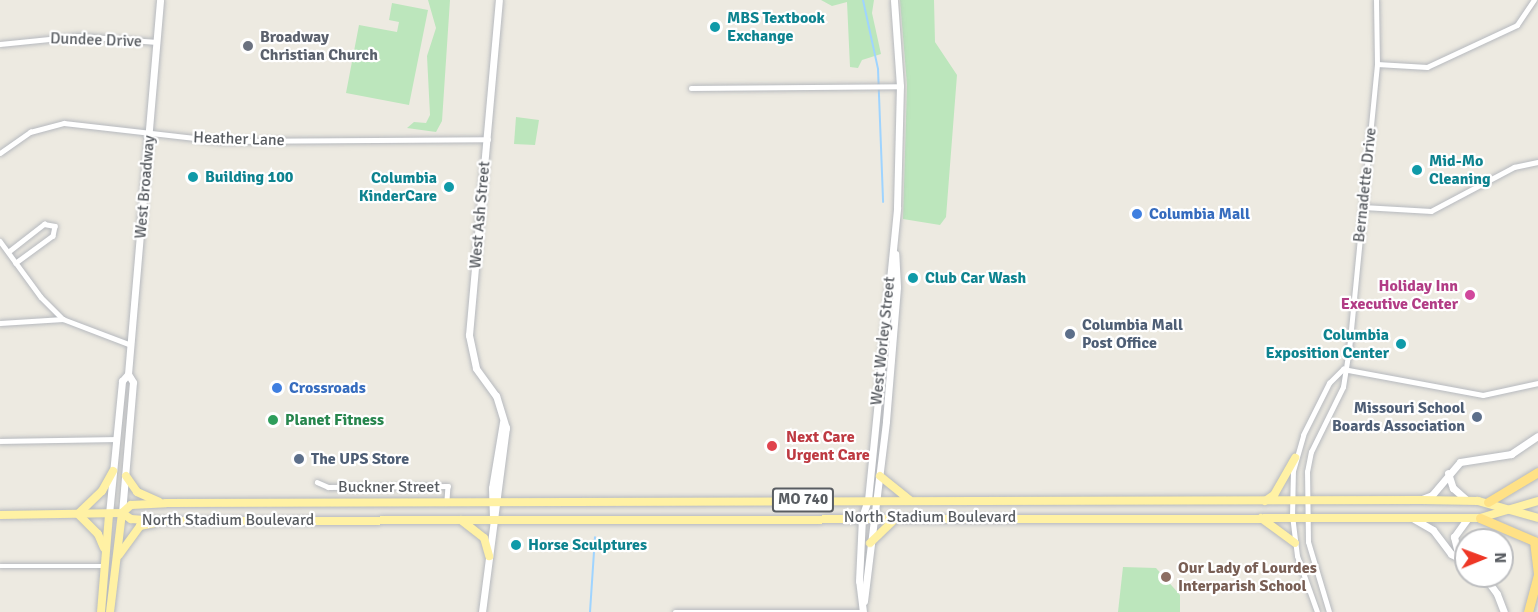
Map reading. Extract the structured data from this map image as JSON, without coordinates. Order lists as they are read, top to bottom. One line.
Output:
{"streets":{"main road":["West Broadway","MO 740","North Stadium Boulevard"],"street":["Dundee Drive","Heather Lane","Bernadette Drive","West Ash Street","West Worley Street","Buckner Street"]},"crossings":[["Dundee Drive","West Broadway"],["Heather Lane","West Broadway"],["Heather Lane","West Ash Street"],["Bernadette Drive","North Stadium Boulevard"],["West Broadway","MO 740"],["West Broadway","North Stadium Boulevard"],["West Ash Street","North Stadium Boulevard"],["West Worley Street","North Stadium Boulevard"],["Buckner Street","North Stadium Boulevard"],["MO 740","North Stadium Boulevard"]],"places":["MBS Textbook Exchange","Broadway Christian Church","Mid-Mo Cleaning","Building 100","Columbia KinderCare","Columbia Mall","Club Car Wash","Holiday Inn Executive Center","Columbia Mall Post Office","Columbia Exposition Center","Crossroads","Missouri School Boards Association","Planet Fitness","Next Care Urgent Care","The UPS Store","Horse Sculptures","Our Lady of Lourdes Interparish School"],"north":"right"}
